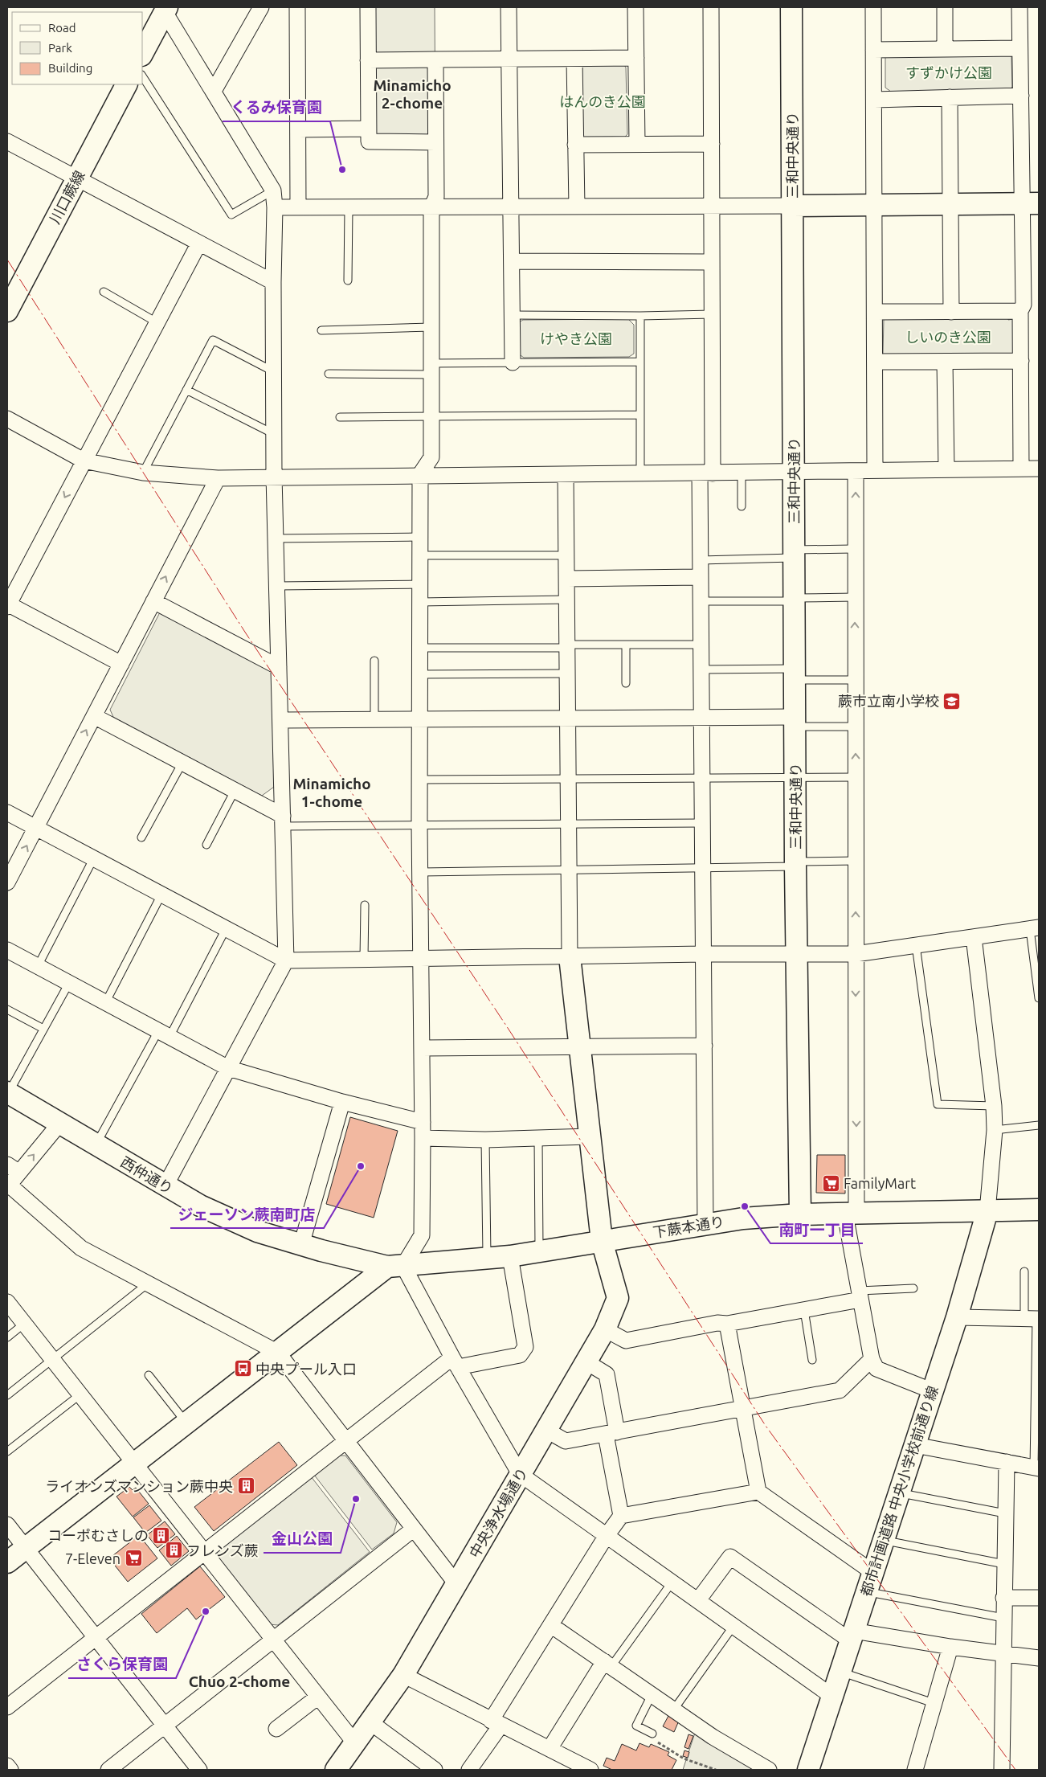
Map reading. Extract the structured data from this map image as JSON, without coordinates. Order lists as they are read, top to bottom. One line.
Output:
{"streets":{"street":["三和中央通り","川口蕨線","西仲通り","下蕨本通り","都市計画道路 中央小学校前通り線","中央浄水場通り"]},"crossings":[["三和中央通り","下蕨本通り"],["西仲通り","下蕨本通り"],["下蕨本通り","都市計画道路 中央小学校前通り線"],["下蕨本通り","中央浄水場通り"]],"districts":["Minamicho 2-chome","Minamicho 1-chome","Chuo 2-chome"],"parks":["すずかけ公園","はんのき公園","しいのき公園","けやき公園"],"places":{"other":["くるみ保育園","ジェーソン蕨南町店","南町一丁目","金山公園","さくら保育園"],"school or university":["蕨市立南小学校"],"supermarket":["FamilyMart","7-Eleven"],"bus stop":["中央プール入口"],"building":["ライオンズマンション蕨中央","コーポむさしの","フレンズ蕨"]},"legend":["Road","Park","Building"]}
